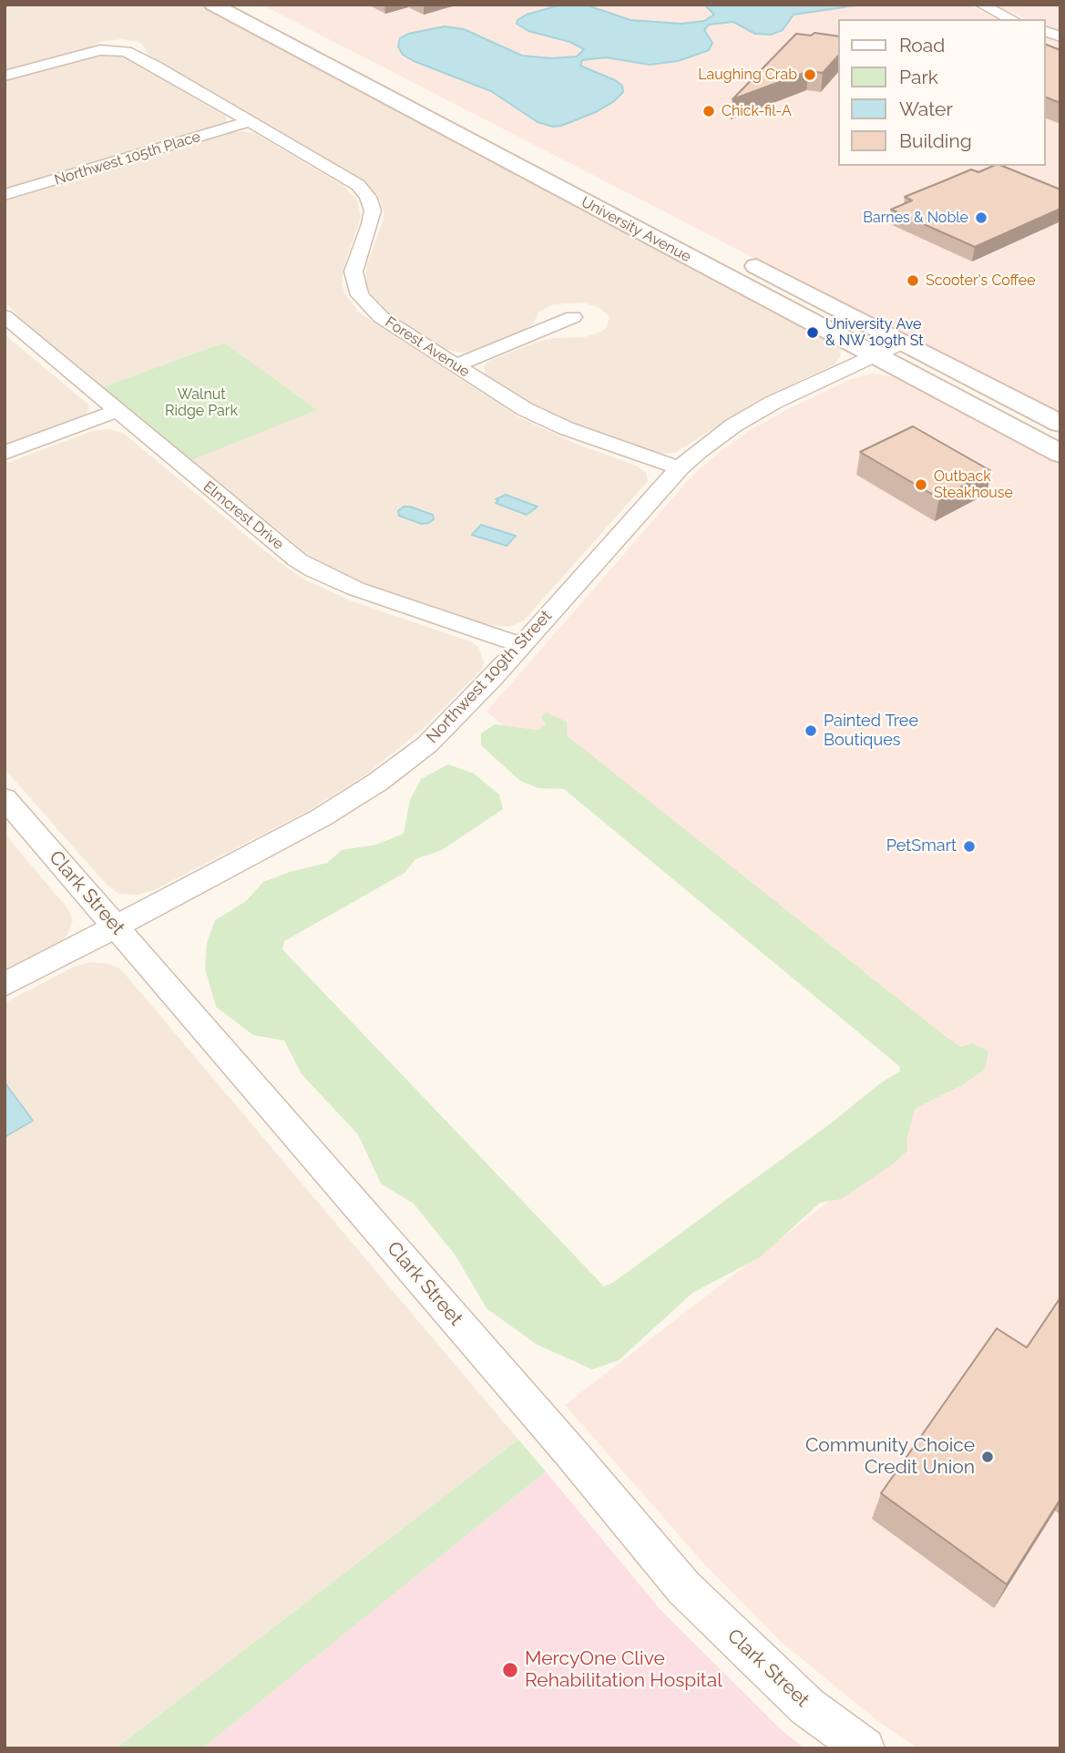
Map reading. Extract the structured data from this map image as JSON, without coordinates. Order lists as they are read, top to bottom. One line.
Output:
{"streets":{"main road":["University Avenue"],"street":["Northwest 105th Place","Forest Avenue","Elmcrest Drive","Northwest 109th Street","Clark Street"]},"crossings":[["Northwest 105th Place","Forest Avenue"],["University Avenue","Northwest 109th Street"],["Forest Avenue","Northwest 109th Street"],["Elmcrest Drive","Northwest 109th Street"],["Northwest 109th Street","Clark Street"]],"parks":["Walnut Ridge Park"],"places":["Laughing Crab","Chick-fil-A","Barnes & Noble","Scooter's Coffee","University Ave & NW 109th St","Outback Steakhouse","Painted Tree Boutiques","PetSmart","Community Choice Credit Union","MercyOne Clive Rehabilitation Hospital"],"legend":["Road","Park","Water","Building"]}
